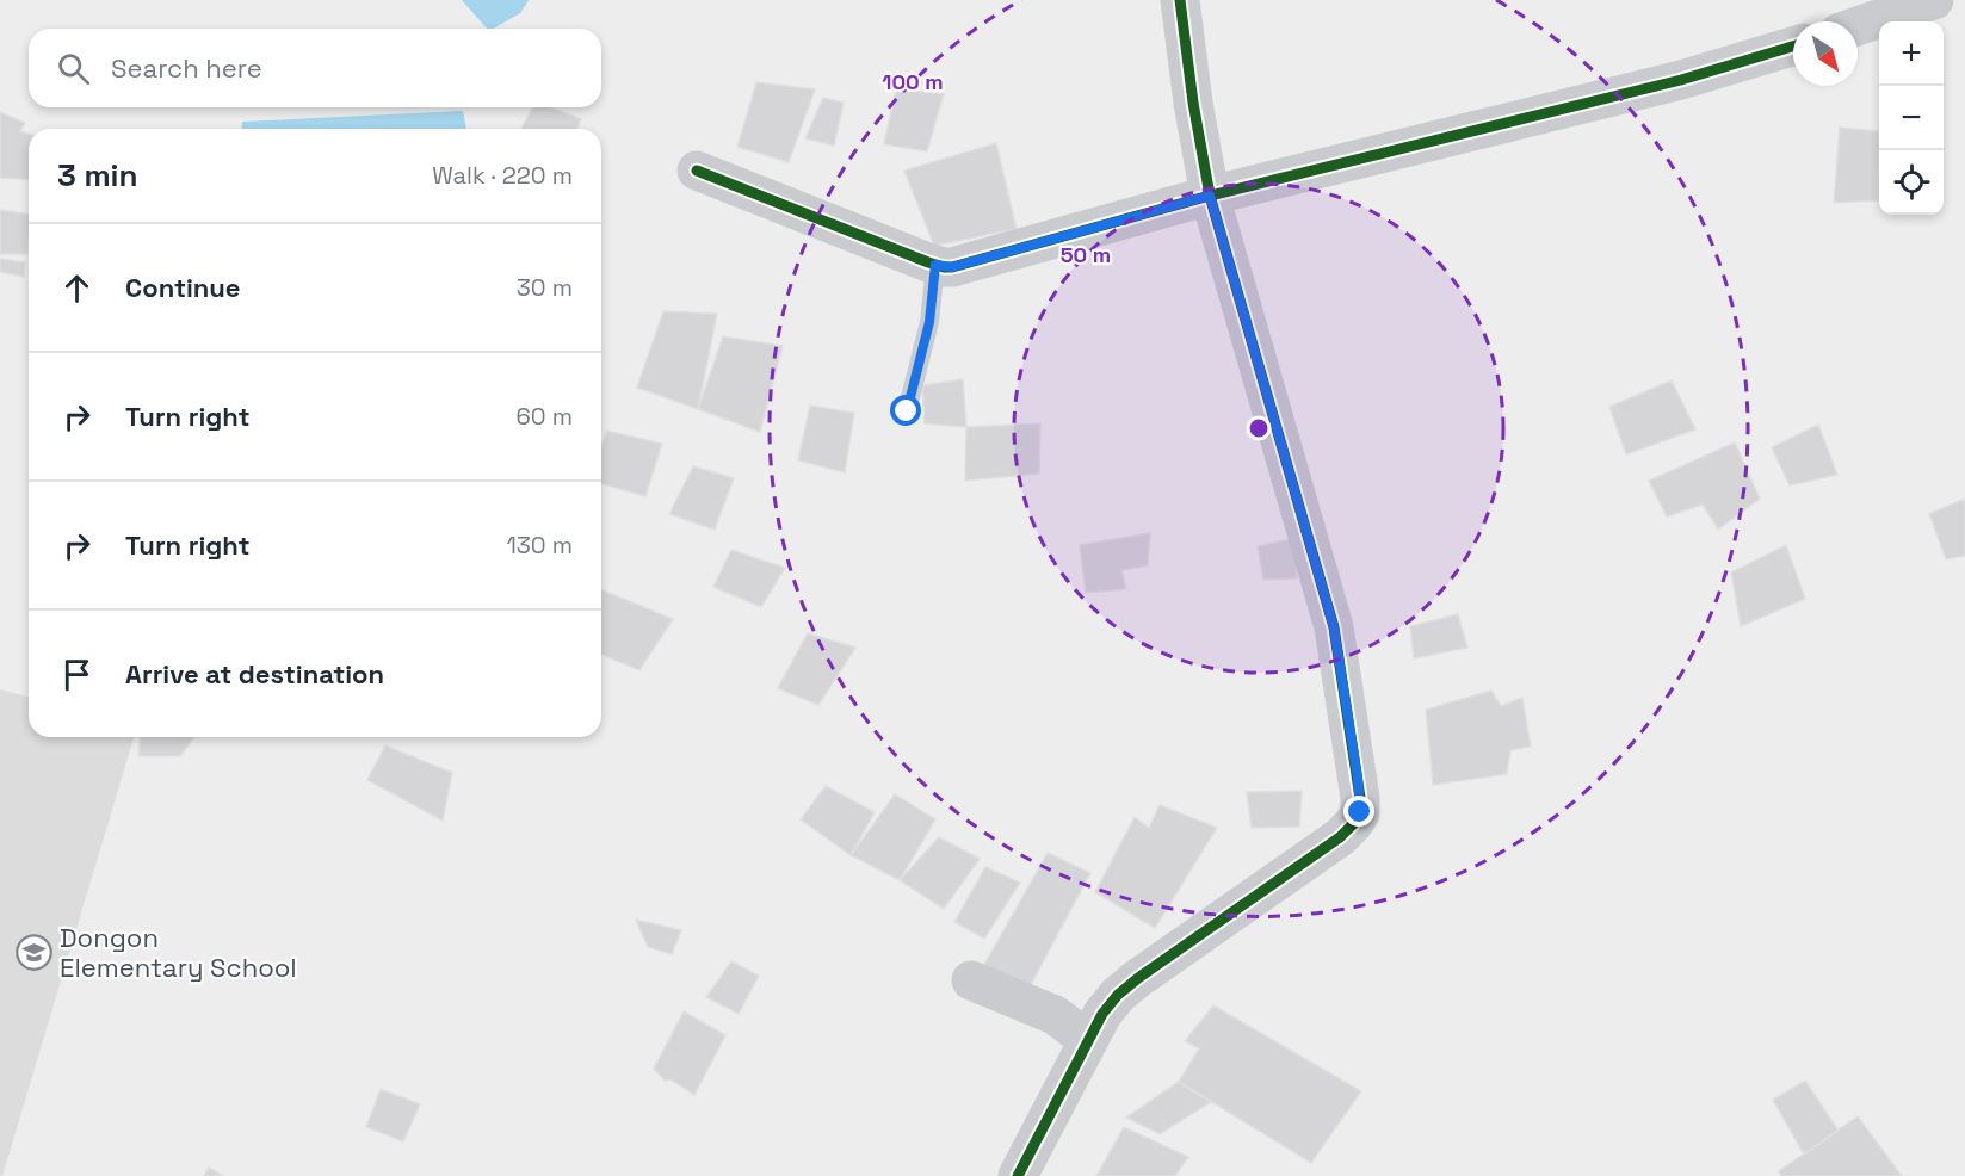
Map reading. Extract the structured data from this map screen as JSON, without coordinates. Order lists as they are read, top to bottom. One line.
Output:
{"places":{"school or university":["Dongon Elementary School"]},"north":"bottom right","page":{"map_buttons":["+","−"],"search":"Search here","heading":["3 min","Walk · 220 m"],"list":[["Continue","30 m"],["Turn right","60 m"],["Turn right","130 m"],"Arrive at destination"]},"rings":["100 m","50 m"]}
